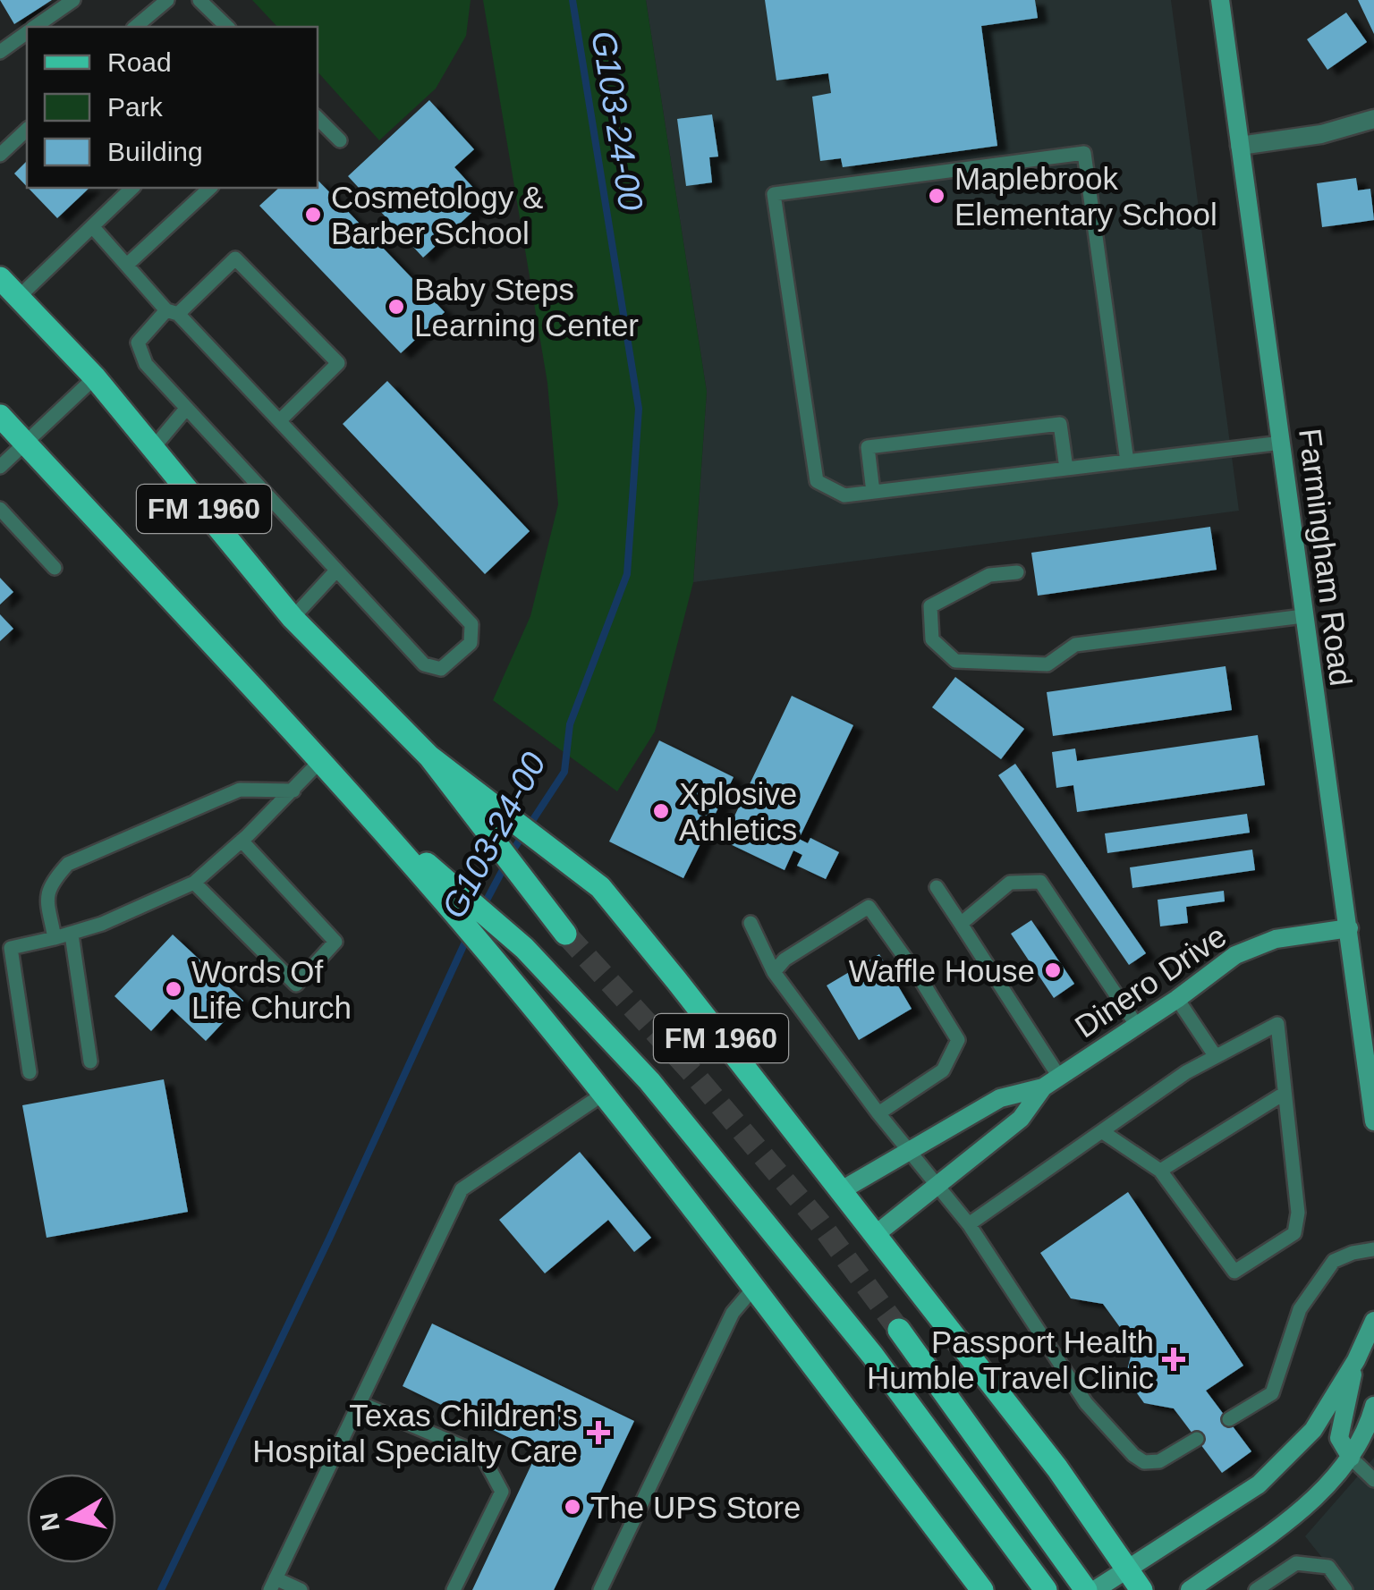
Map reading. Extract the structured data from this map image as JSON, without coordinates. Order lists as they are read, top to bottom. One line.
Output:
{"streets":{"main road":["FM 1960"],"street":["Farmingham Road","Dinero Drive"]},"crossings":[["FM 1960","Dinero Drive"],["Farmingham Road","Dinero Drive"]],"water":["G103-24-00"],"places":{"other":["Maplebrook Elementary School","Cosmetology & Barber School","Baby Steps Learning Center","Xplosive Athletics","Waffle House","Words Of Life Church","The UPS Store"],"health":["Passport Health Humble Travel Clinic","Texas Children's Hospital Specialty Care"]},"legend":["Road","Park","Building"],"north":"left"}
